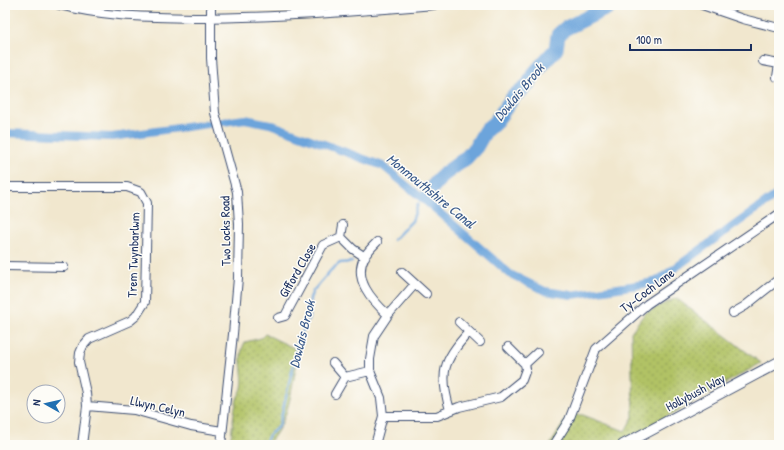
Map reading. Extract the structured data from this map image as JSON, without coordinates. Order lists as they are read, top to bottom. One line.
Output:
{"streets":{"street":["Two Locks Road","Trem Twynbarlwm","Gifford Close","Ty-Coch Lane","Hollybush Way","Llwyn Celyn"]},"crossings":[["Two Locks Road","Llwyn Celyn"],["Trem Twynbarlwm","Llwyn Celyn"]],"water":["Dowlais Brook","Monmouthshire Canal"],"scale_bar":"100 m","north":"left"}
